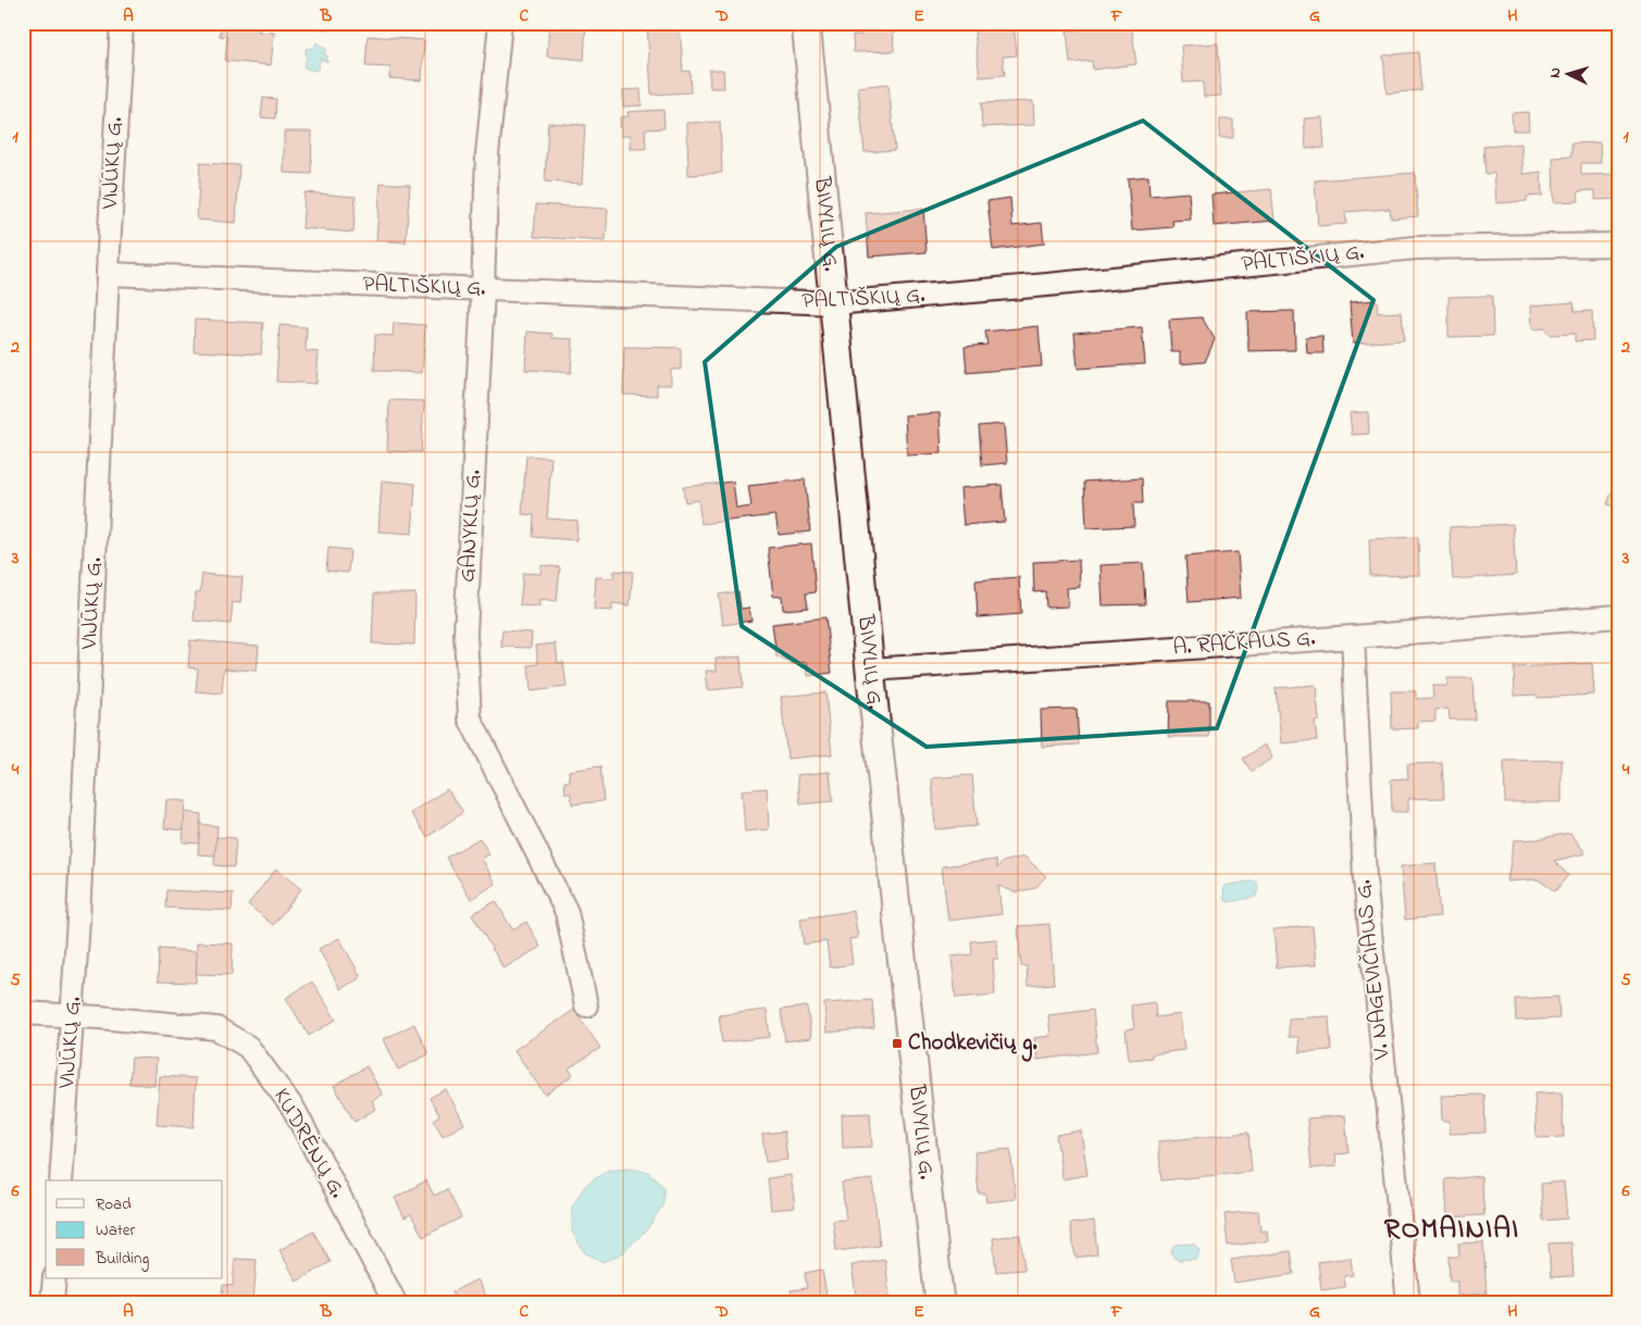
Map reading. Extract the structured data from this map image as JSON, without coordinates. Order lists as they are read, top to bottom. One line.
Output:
{"streets":{"street":["VIJŪKŲ G.","BIVYLIŲ G.","PALTIŠKIŲ G.","GANYKLŲ G.","A. RAČKAUS G.","V. NAGEVIČIAUS G.","KUDRĖNŲ G."]},"crossings":[["VIJŪKŲ G.","PALTIŠKIŲ G."],["VIJŪKŲ G.","KUDRĖNŲ G."],["BIVYLIŲ G.","PALTIŠKIŲ G."],["BIVYLIŲ G.","A. RAČKAUS G."],["PALTIŠKIŲ G.","GANYKLŲ G."],["A. RAČKAUS G.","V. NAGEVIČIAUS G."]],"districts":["ROMAINIAI"],"places":{"transit":["Chodkevičių g."]},"legend":["Road","Water","Building"],"north":"left","grid":{"columns":["A","B","C","D","E","F","G","H"],"rows":["1","2","3","4","5","6"]}}
